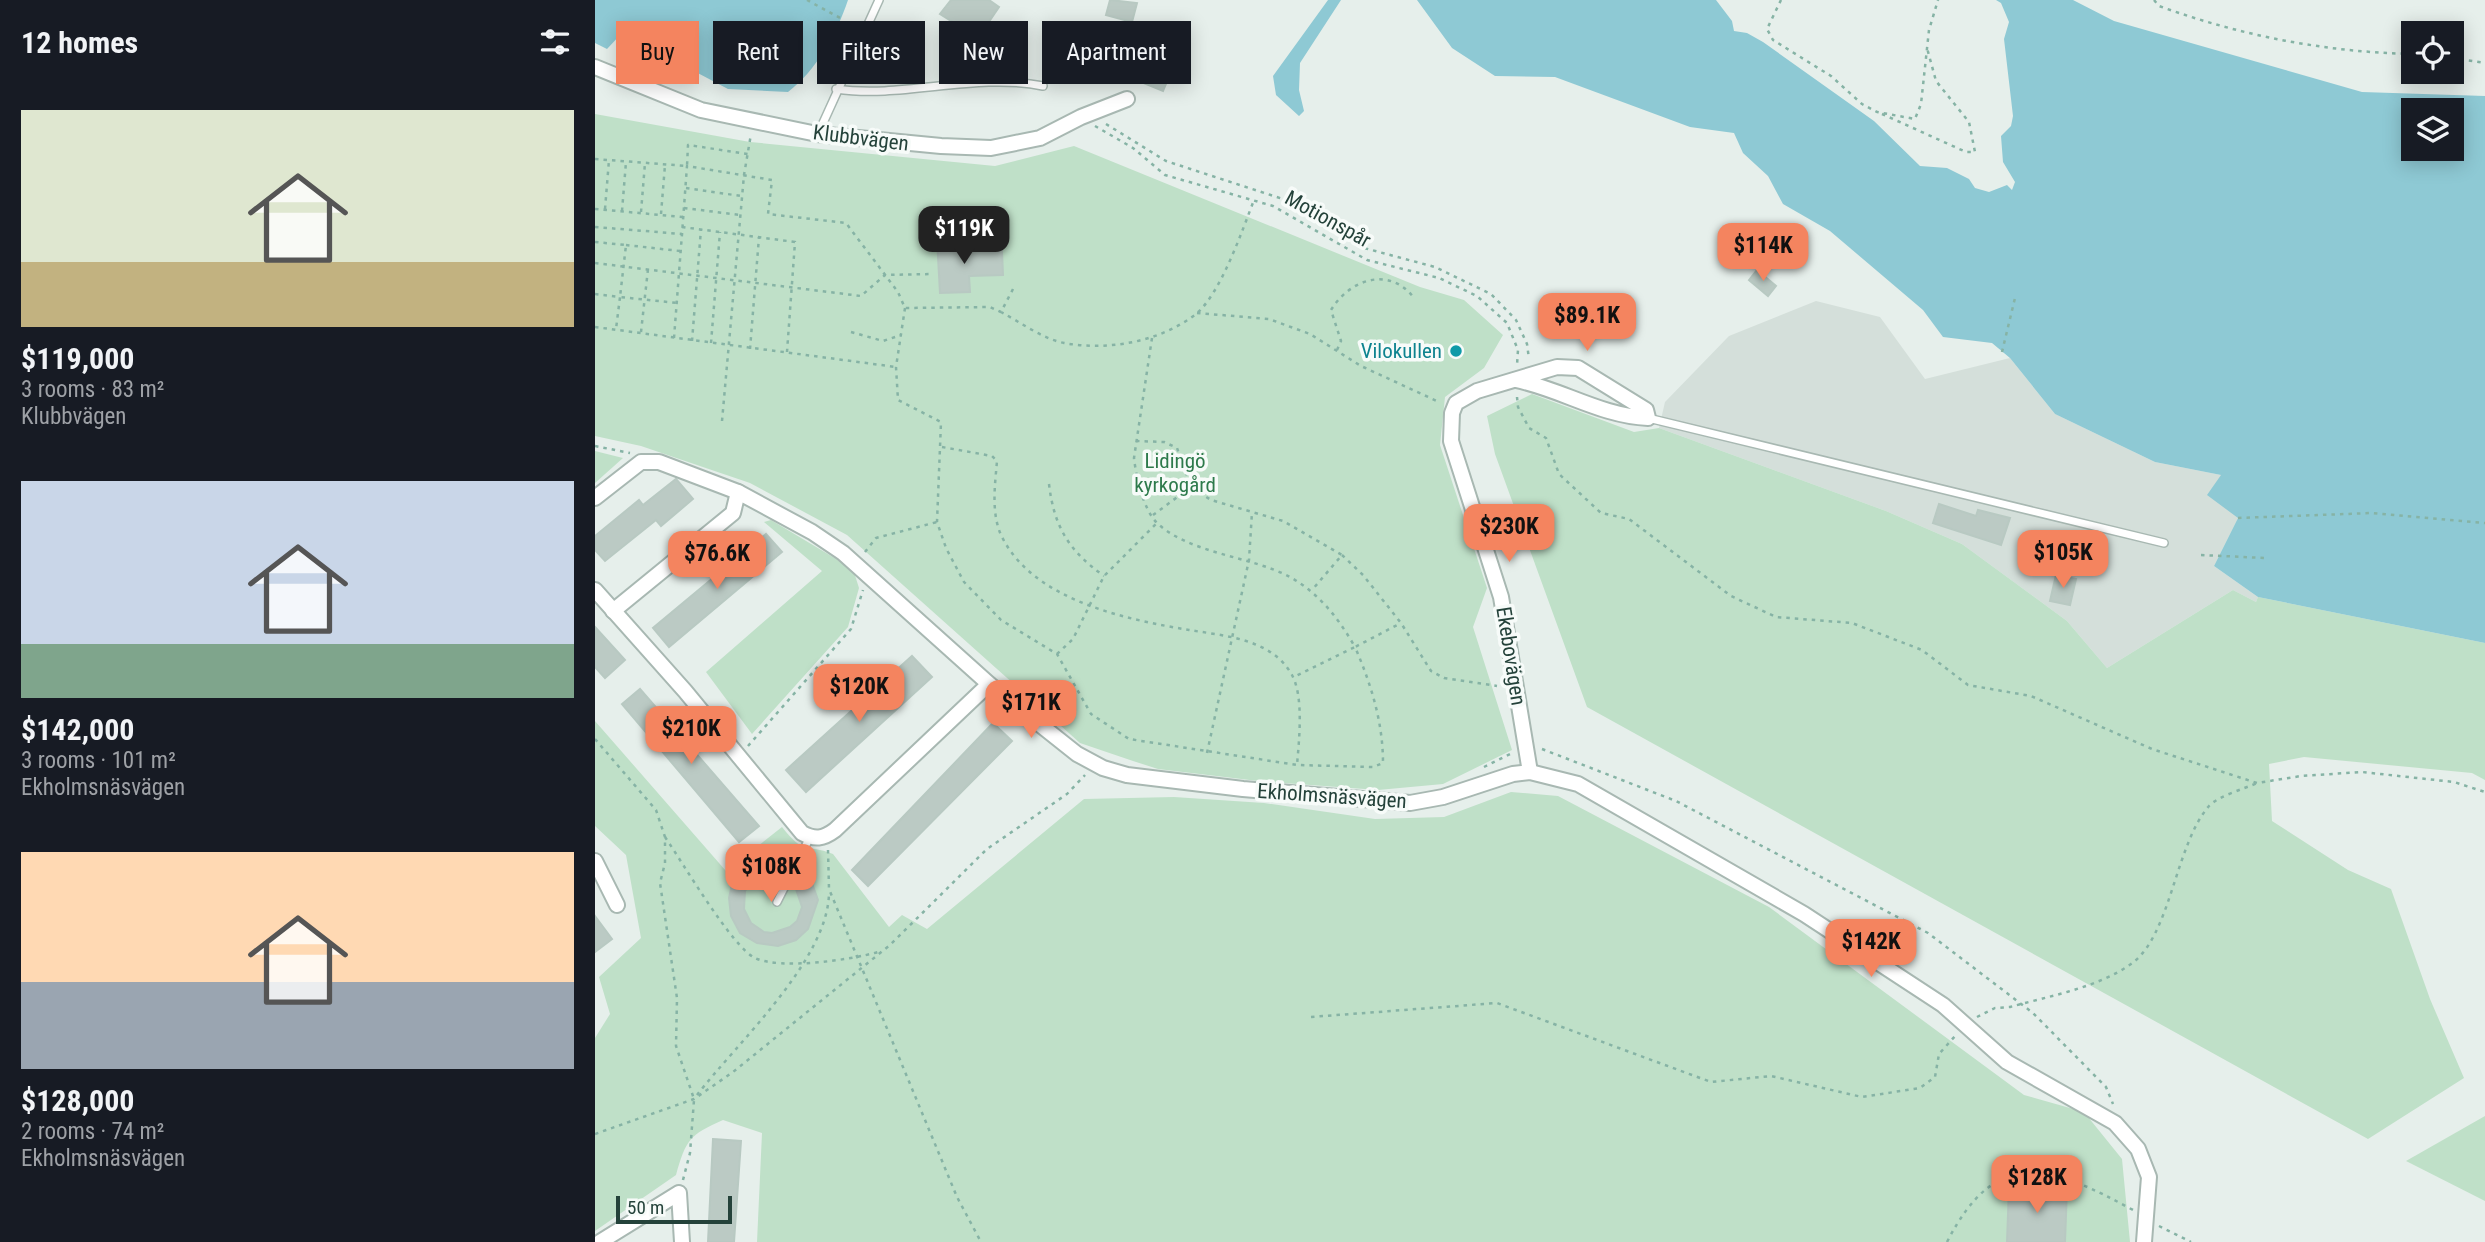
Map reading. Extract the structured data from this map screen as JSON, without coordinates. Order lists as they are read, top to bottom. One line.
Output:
{"streets":{"street":["Klubbvägen","Ekebovägen","Ekholmsnäsvägen"],"path":["Motionspår"]},"crossings":[["Klubbvägen","Motionspår"],["Ekebovägen","Ekholmsnäsvägen"]],"parks":["Lidingö kyrkogård"],"places":["Vilokullen"],"scale_bar":"50 m","page":{"heading":"12 homes","chip":["Buy","Rent","Filters","New","Apartment"],"list":[{"name":"$119,000","note":"3 rooms · 83 m² · Klubbvägen"},{"name":"$142,000","note":"3 rooms · 101 m² · Ekholmsnäsvägen"},{"name":"$128,000","note":"2 rooms · 74 m² · Ekholmsnäsvägen"}],"price":["$119K","$114K","$89.1K","$230K","$105K","$76.6K","$120K","$171K","$210K","$108K","$142K","$128K"],"scale":"50 m"}}
